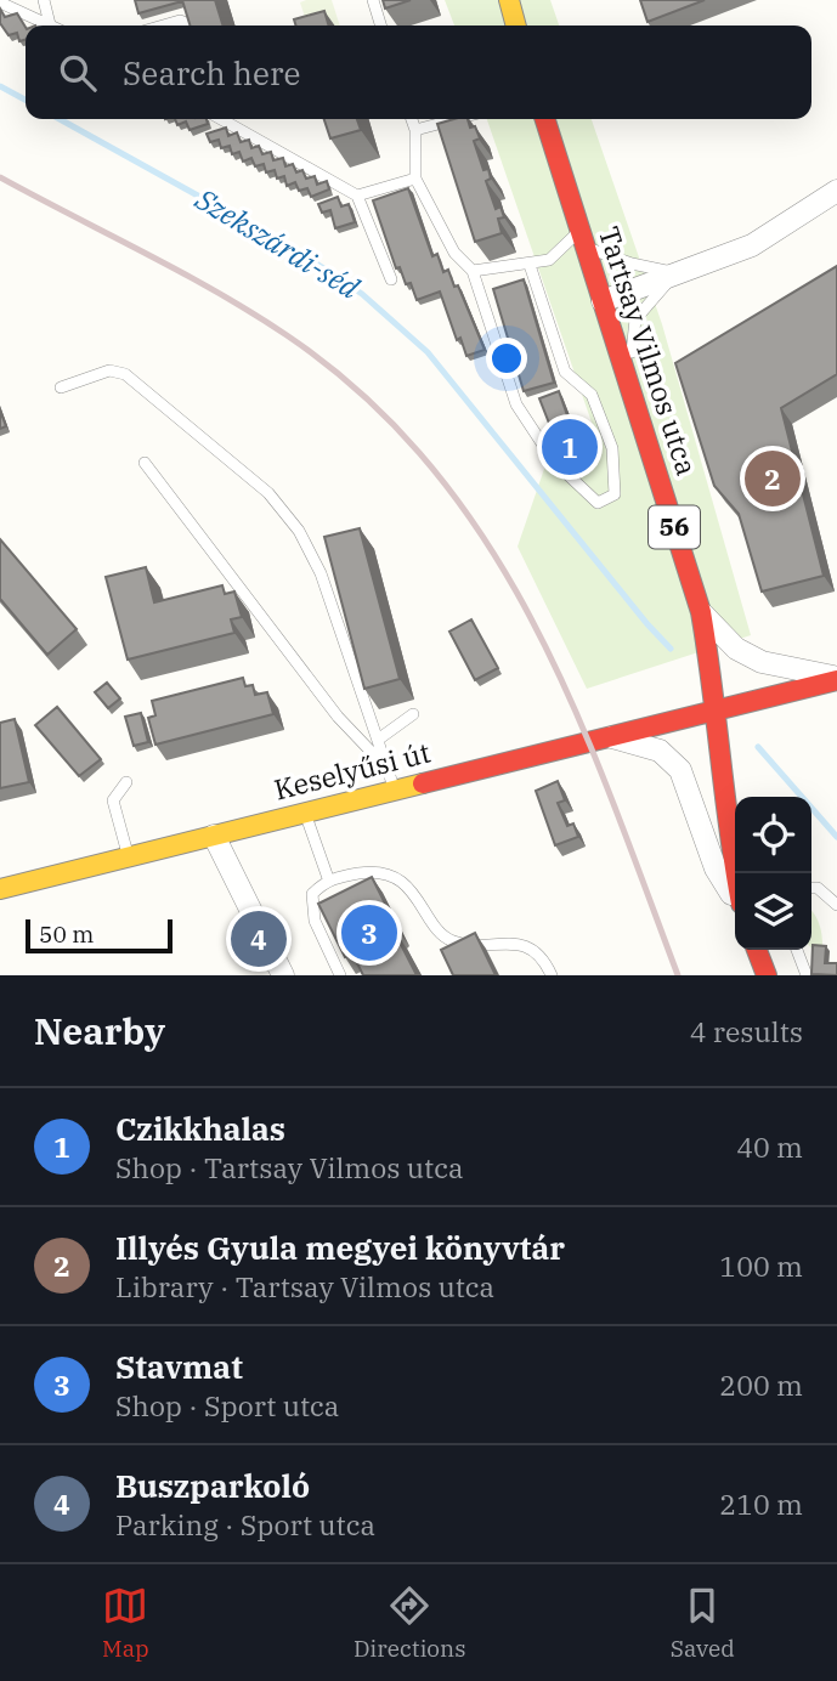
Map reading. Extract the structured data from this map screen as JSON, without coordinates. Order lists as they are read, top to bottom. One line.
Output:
{"streets":{"street":["Tartsay Vilmos utca","56","Keselyűsi út"]},"crossings":[["Tartsay Vilmos utca","56"],["Tartsay Vilmos utca","Keselyűsi út"],["56","Keselyűsi út"]],"water":["Szekszárdi-séd"],"scale_bar":"50 m","page":{"search":"Search here","pins":["1","2","3","4"],"scale":"50 m","heading":["Nearby","4 results"],"list":[{"mark":"1","name":"Czikkhalas","note":"Shop · Tartsay Vilmos utca","value":"40 m"},{"mark":"2","name":"Illyés Gyula megyei könyvtár","note":"Library · Tartsay Vilmos utca","value":"100 m"},{"mark":"3","name":"Stavmat","note":"Shop · Sport utca","value":"200 m"},{"mark":"4","name":"Buszparkoló","note":"Parking · Sport utca","value":"210 m"}],"nav":["Map","Directions","Saved"]}}
